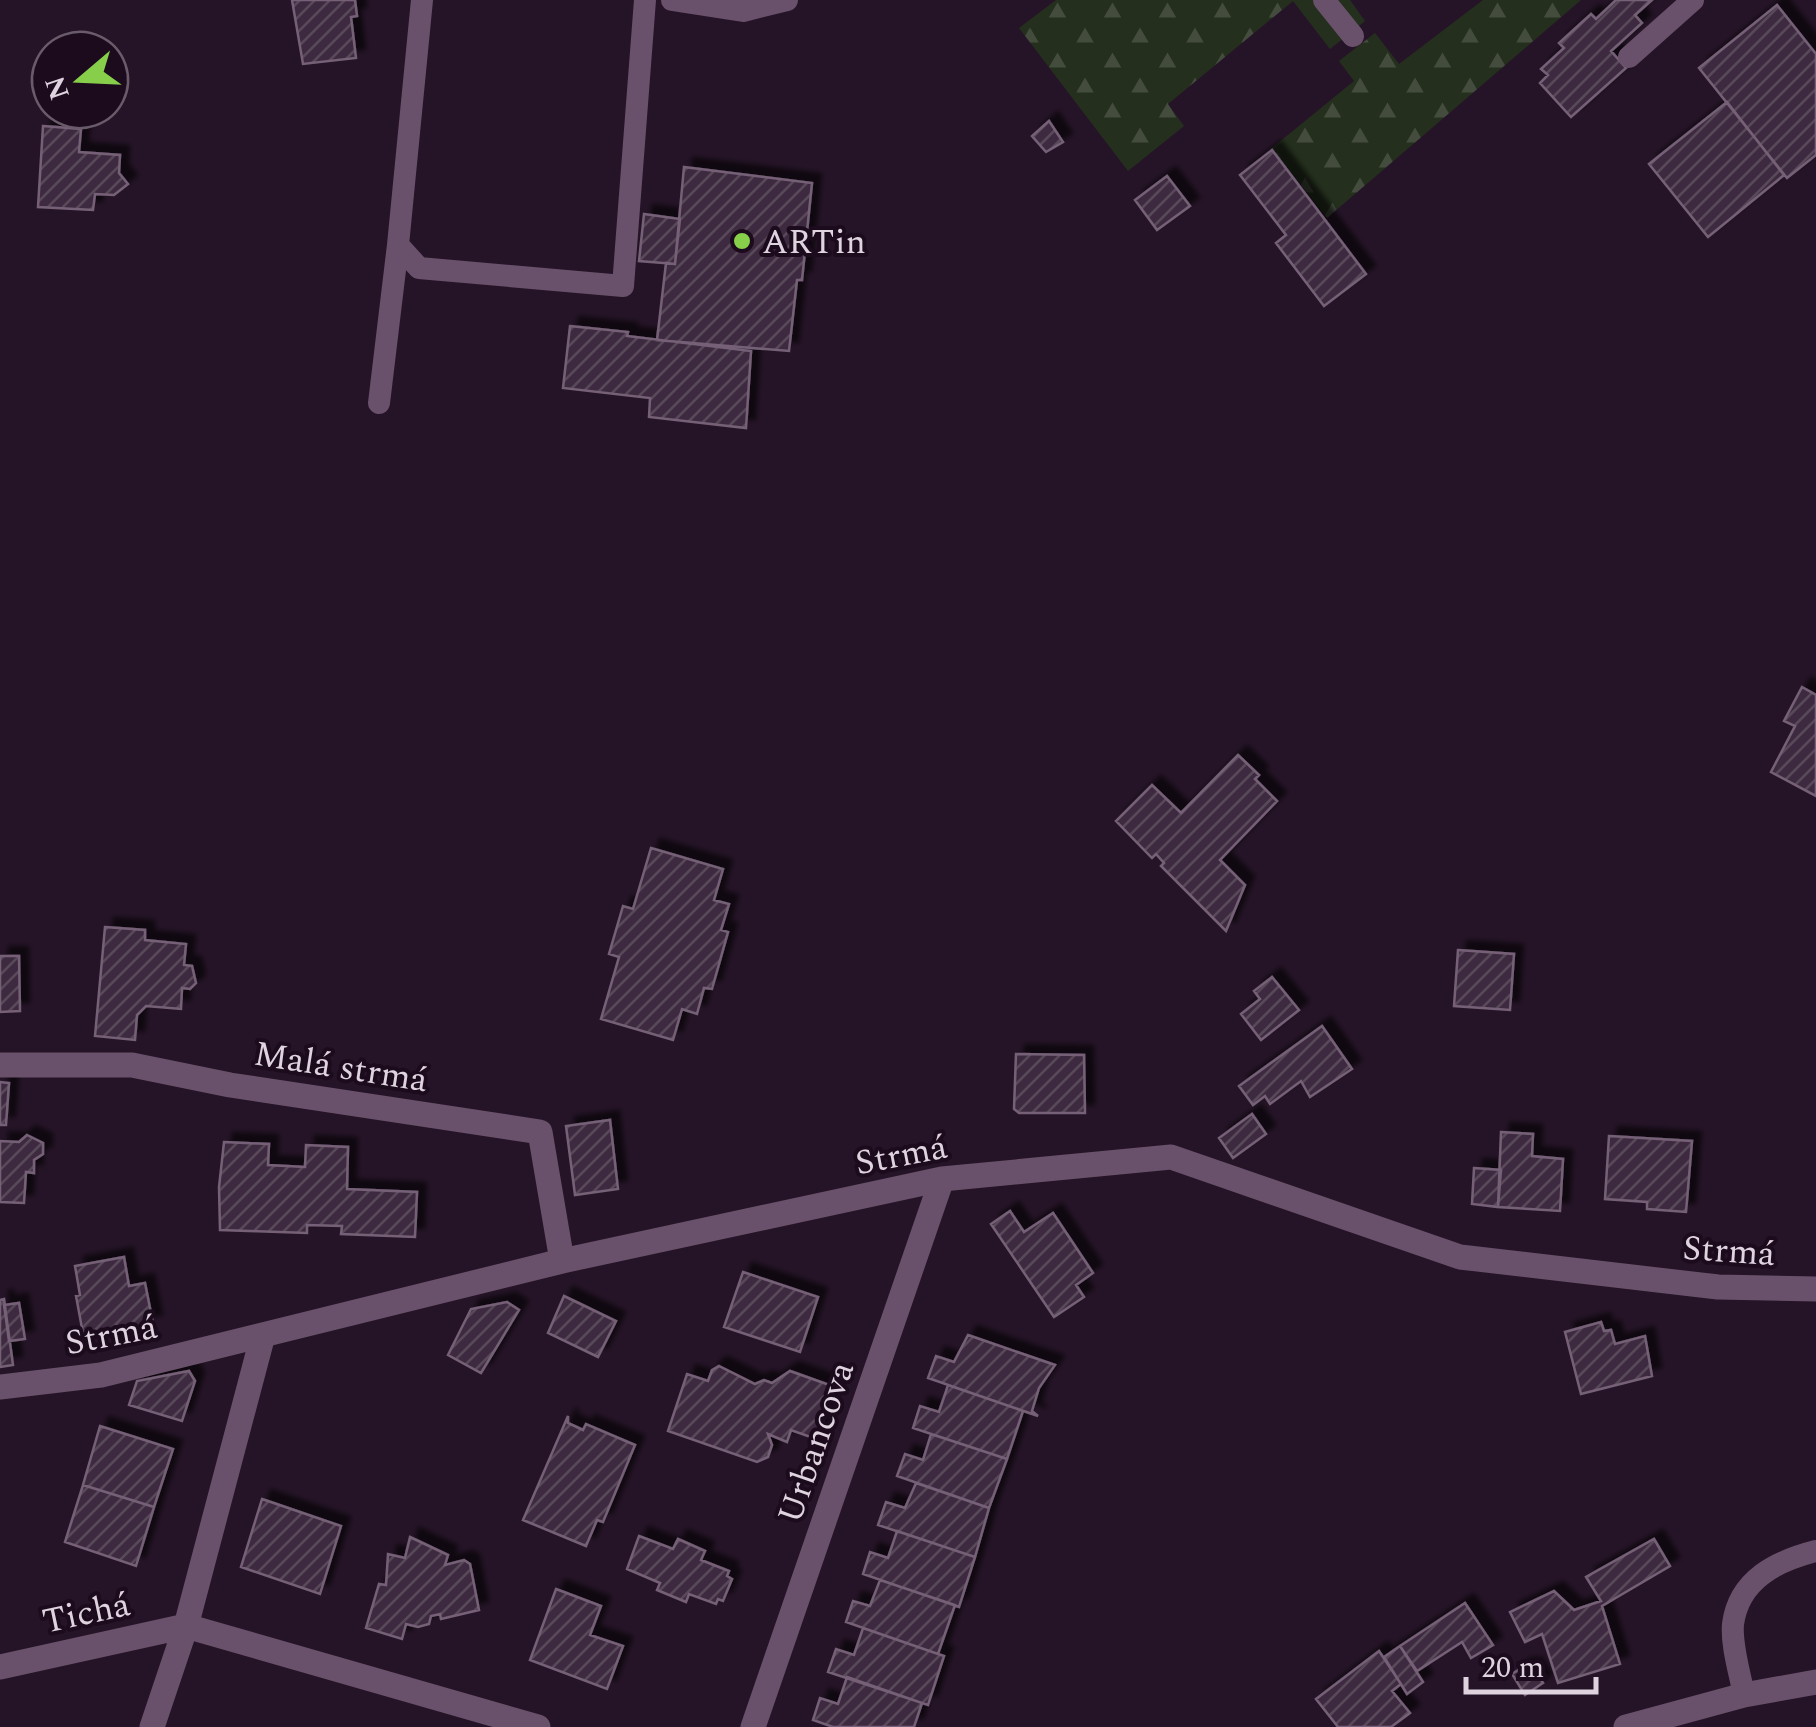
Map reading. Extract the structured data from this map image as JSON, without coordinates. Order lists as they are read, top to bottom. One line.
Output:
{"streets":{"street":["Malá strmá","Strmá","Urbancova","Tichá"]},"crossings":[["Malá strmá","Strmá"],["Strmá","Urbancova"]],"places":["ARTin"],"scale_bar":"20 m","north":"left"}
